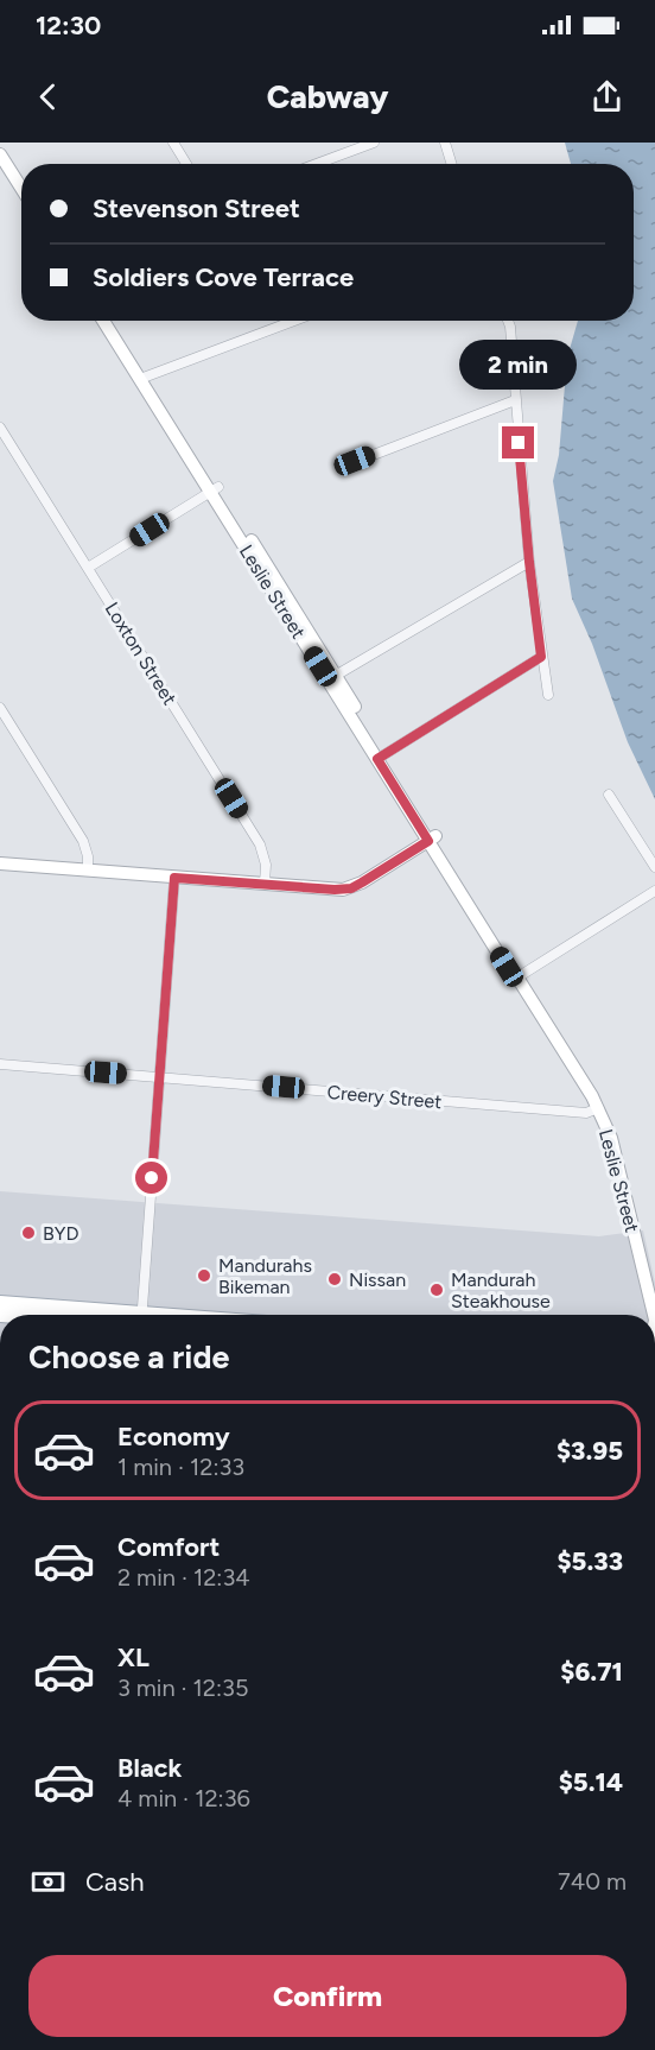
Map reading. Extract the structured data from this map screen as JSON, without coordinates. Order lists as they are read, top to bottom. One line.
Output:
{"streets":{"street":["Leslie Street","Loxton Street","Creery Street"]},"crossings":[["Leslie Street","Creery Street"]],"places":["BYD","Mandurahs Bikeman","Nissan","Mandurah Steakhouse"],"page":{"status":"12:30","header":"Cabway","banner":["Stevenson Street","Soldiers Cove Terrace"],"bubble":"2 min","heading":"Choose a ride","list":[{"name":"Economy","note":"1 min · 12:33","value":"$3.95"},{"name":"Comfort","note":"2 min · 12:34","value":"$5.33"},{"name":"XL","note":"3 min · 12:35","value":"$6.71"},{"name":"Black","note":"4 min · 12:36","value":"$5.14"}],"pay":["Cash","740 m"],"buttons":"Confirm"}}
